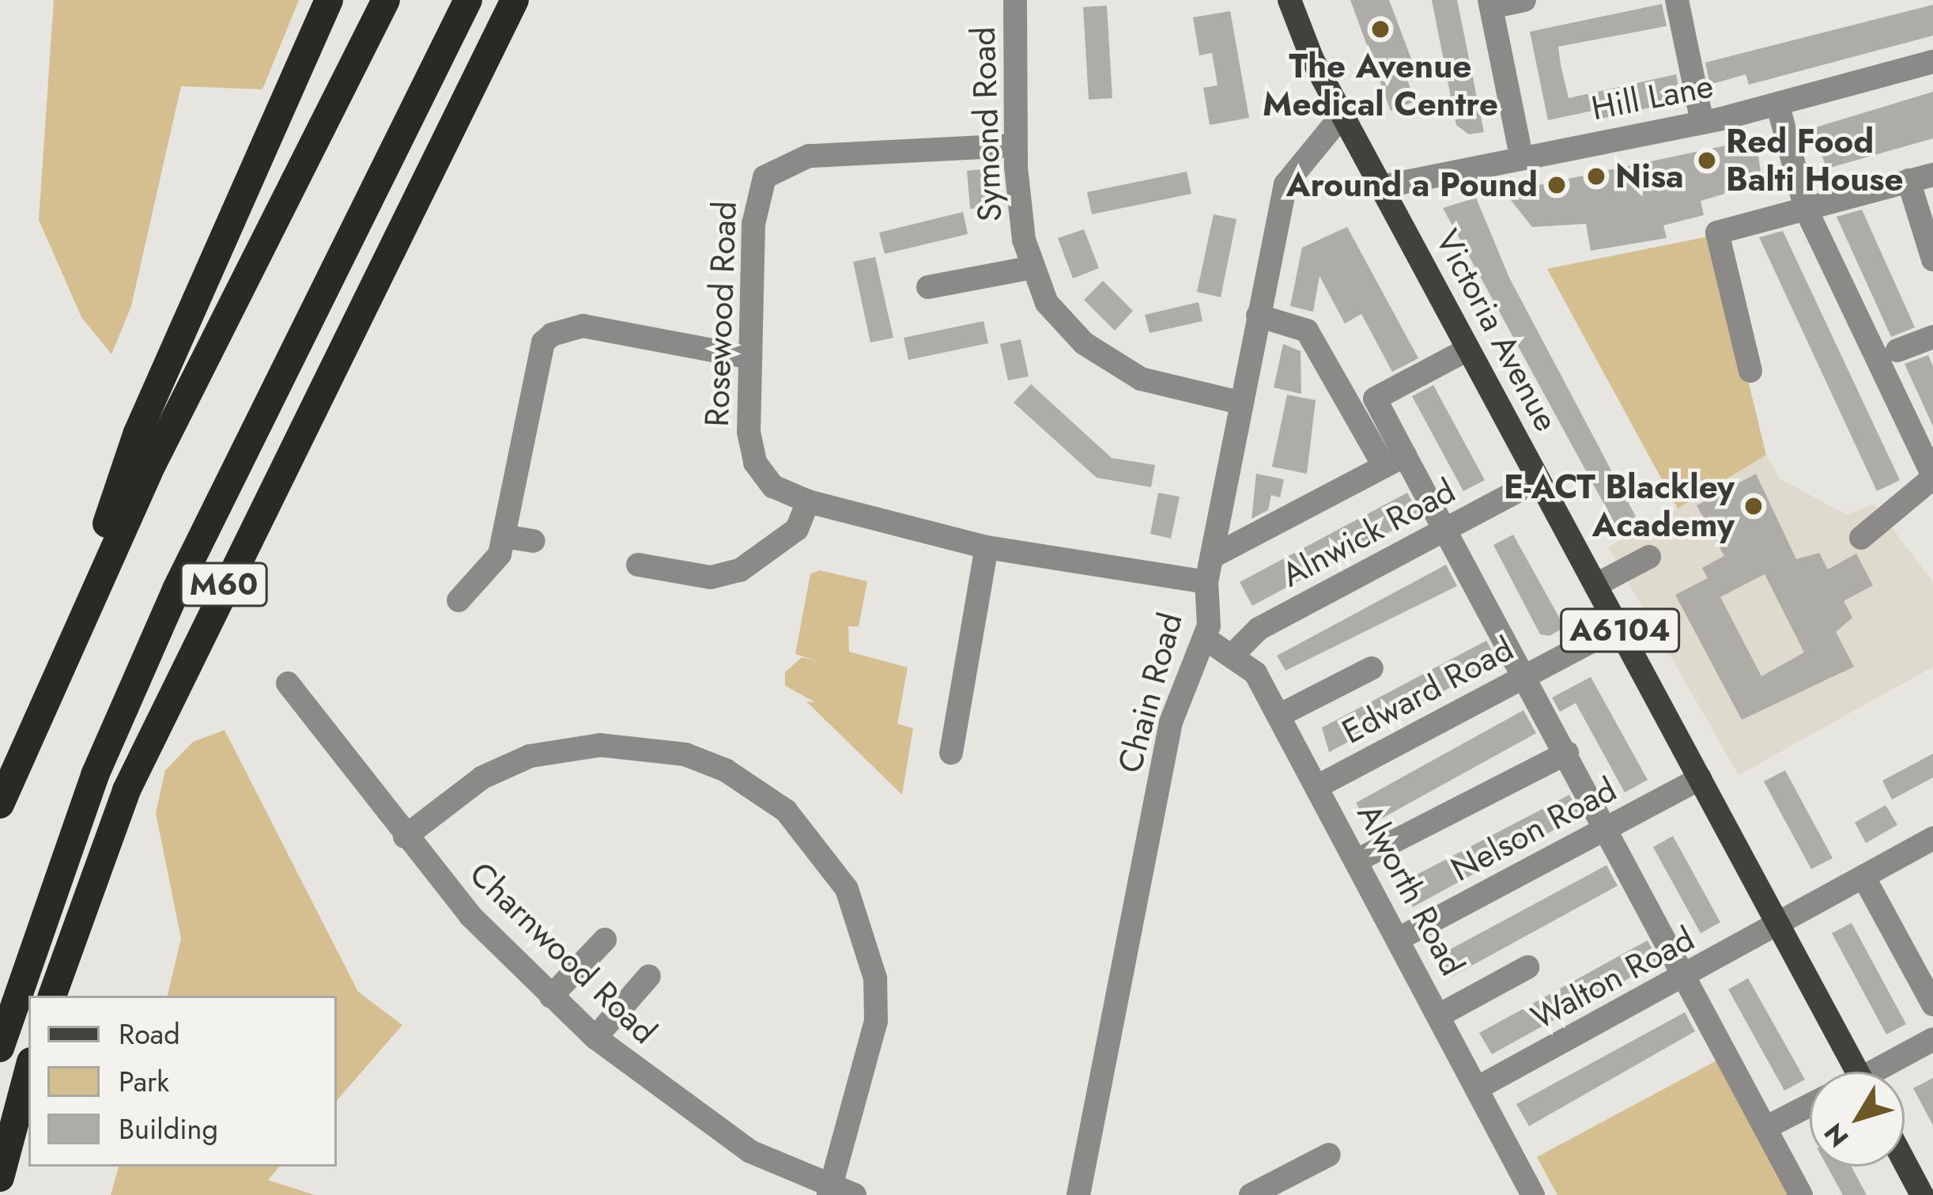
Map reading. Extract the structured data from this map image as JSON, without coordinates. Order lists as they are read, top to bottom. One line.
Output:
{"streets":{"highway":["M60"],"main road":["Victoria Avenue","A6104"],"street":["Hill Lane","Symond Road","Rosewood Road","Alnwick Road","Edward Road","Chain Road","Nelson Road","Alworth Road","Charnwood Road","Walton Road"]},"crossings":[["Hill Lane","Victoria Avenue"],["Symond Road","Rosewood Road"],["Symond Road","Chain Road"],["Rosewood Road","Chain Road"],["Victoria Avenue","Alnwick Road"],["Victoria Avenue","Edward Road"],["Victoria Avenue","Chain Road"],["Victoria Avenue","Nelson Road"],["Victoria Avenue","Walton Road"],["Alnwick Road","Alworth Road"],["Edward Road","Alworth Road"],["Chain Road","Alworth Road"],["Nelson Road","Alworth Road"],["Alworth Road","Walton Road"]],"places":["The Avenue Medical Centre","Red Food Balti House","Nisa","Around a Pound","E-ACT Blackley Academy"],"legend":["Road","Park","Building"],"north":"bottom left"}
